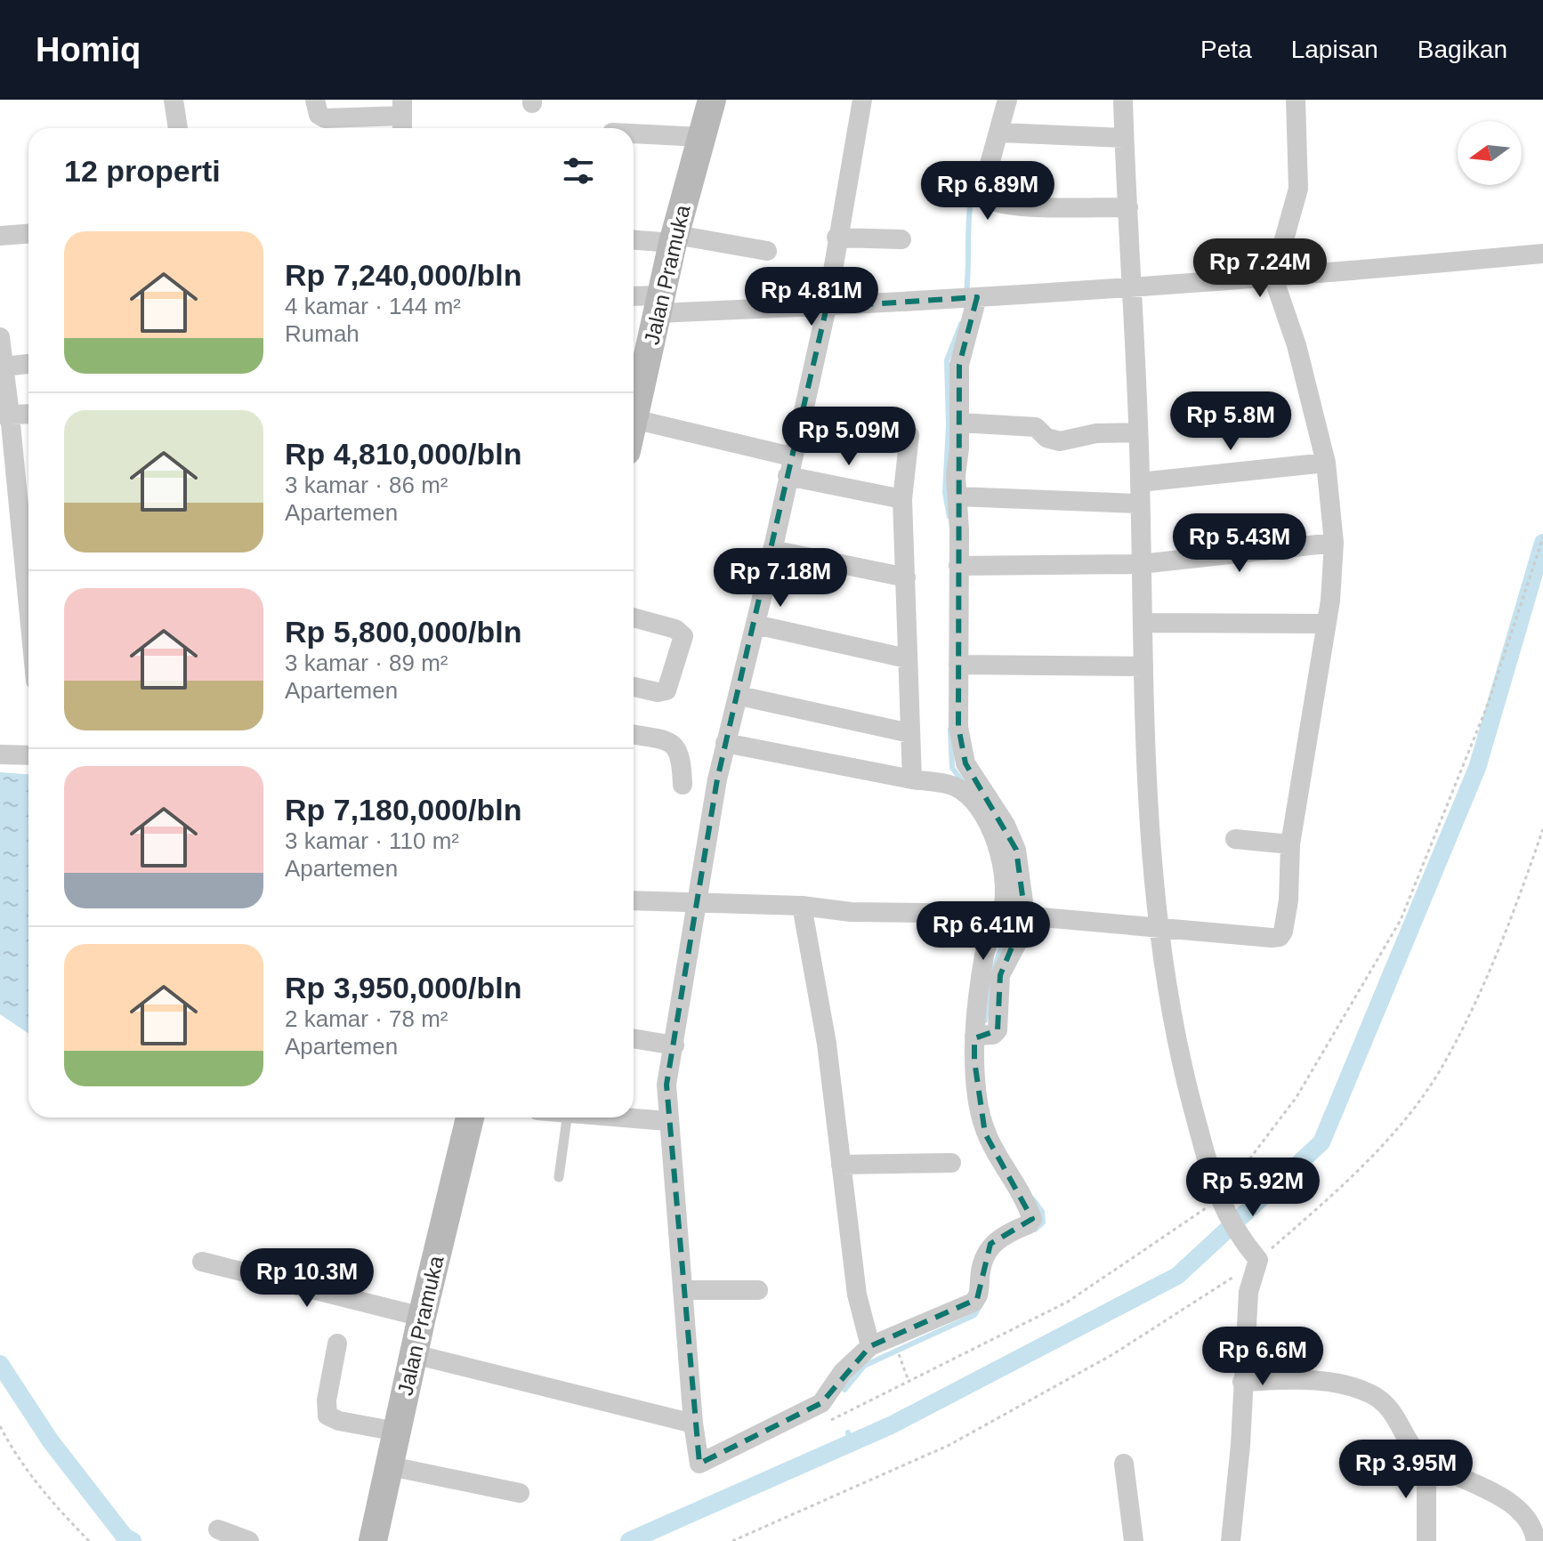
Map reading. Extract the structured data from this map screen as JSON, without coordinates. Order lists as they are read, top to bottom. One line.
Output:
{"streets":{"main road":["Jalan Pramuka"]},"north":"left","page":{"header":"Homiq","nav":["Peta","Lapisan","Bagikan"],"heading":"12 properti","price":["Rp 6.89M","Rp 7.24M","Rp 4.81M","Rp 5.8M","Rp 5.09M","Rp 5.43M","Rp 7.18M","Rp 6.41M","Rp 5.92M","Rp 10.3M","Rp 6.6M","Rp 3.95M"],"list":[{"name":"Rp 7,240,000/bln","note":"4 kamar · 144 m² · Rumah"},{"name":"Rp 4,810,000/bln","note":"3 kamar · 86 m² · Apartemen"},{"name":"Rp 5,800,000/bln","note":"3 kamar · 89 m² · Apartemen"},{"name":"Rp 7,180,000/bln","note":"3 kamar · 110 m² · Apartemen"},{"name":"Rp 3,950,000/bln","note":"2 kamar · 78 m² · Apartemen"}]}}
